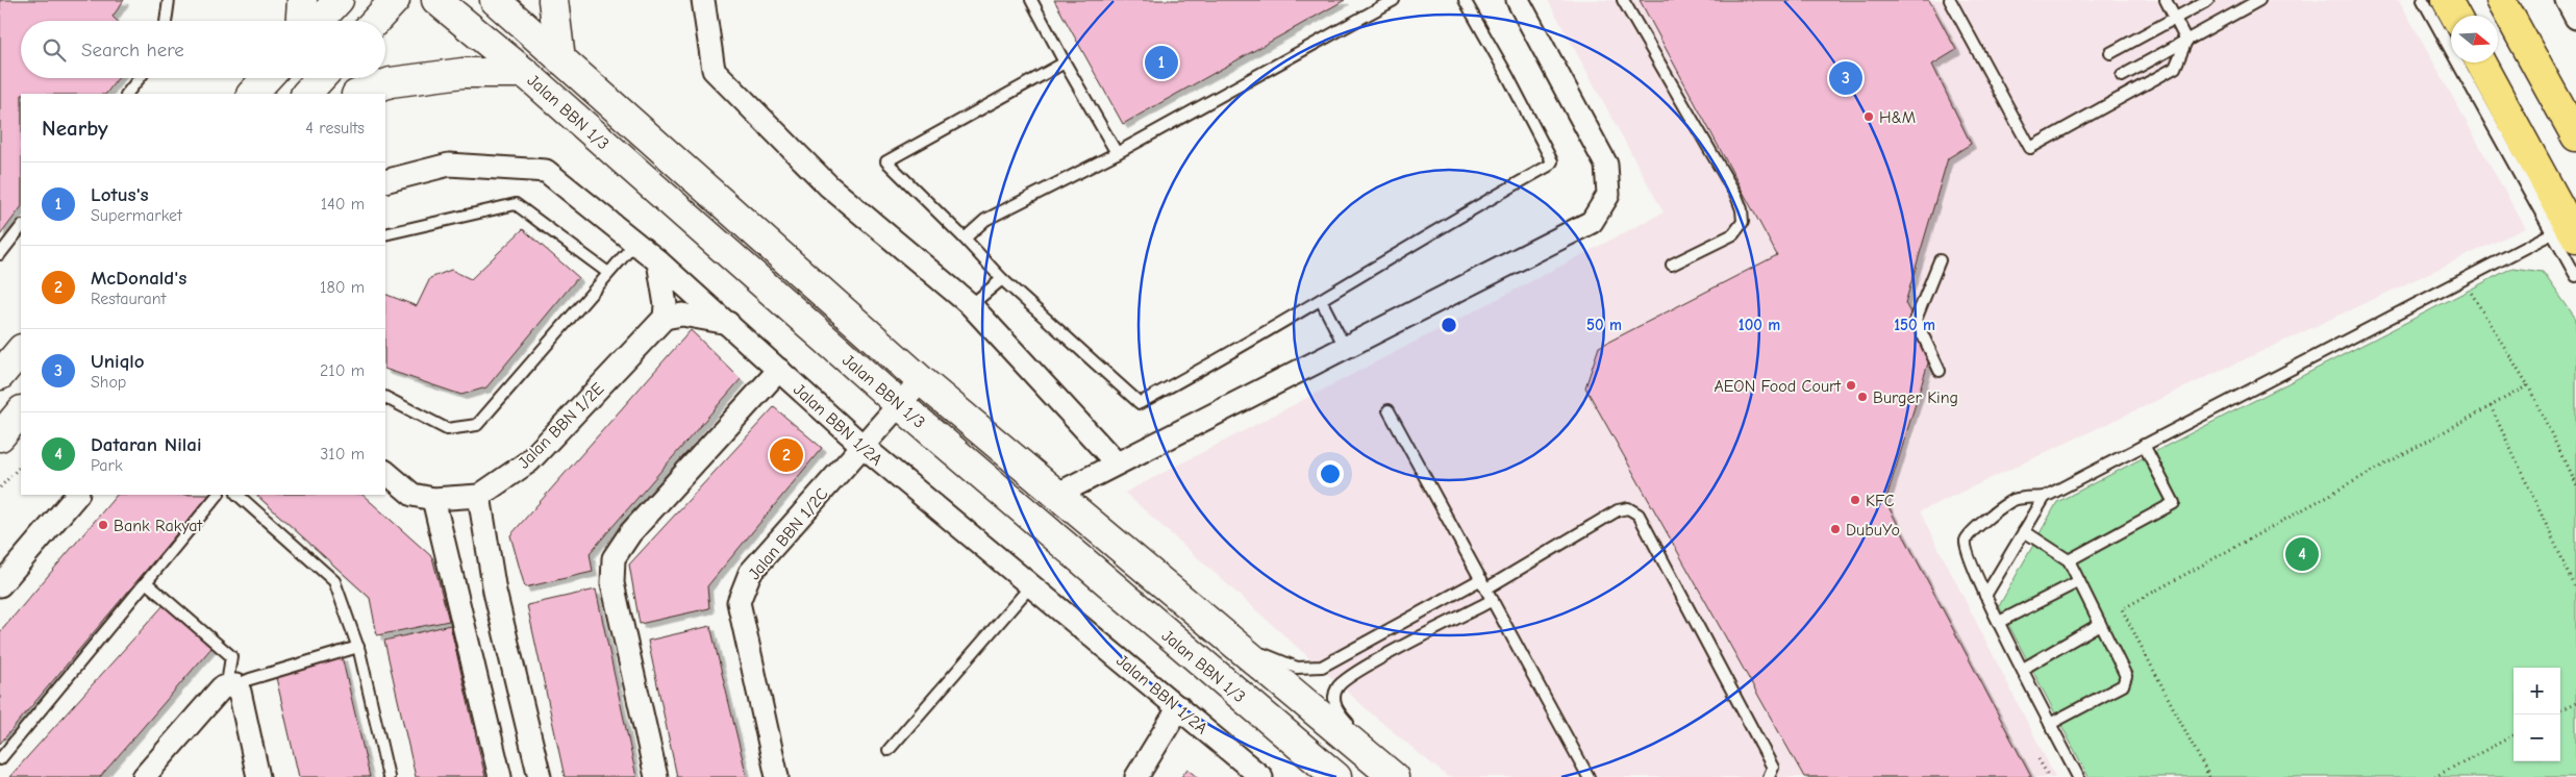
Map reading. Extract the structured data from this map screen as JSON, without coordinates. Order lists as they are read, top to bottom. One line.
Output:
{"streets":{"street":["Jalan BBN 1/3","Jalan BBN 1/2A","Jalan BBN 1/2E","Jalan BBN 1/2C"]},"crossings":[["Jalan BBN 1/3","Jalan BBN 1/2C"],["Jalan BBN 1/2A","Jalan BBN 1/2C"]],"places":["H&M","AEON Food Court","Burger King","KFC","Bank Rakyat","DubuYo"],"north":"right","page":{"search":"Search here","pins":["1","3","2","4"],"heading":["Nearby","4 results"],"list":[{"mark":"1","name":"Lotus's","note":"Supermarket","value":"140 m"},{"mark":"2","name":"McDonald's","note":"Restaurant","value":"180 m"},{"mark":"3","name":"Uniqlo","note":"Shop","value":"210 m"},{"mark":"4","name":"Dataran Nilai","note":"Park","value":"310 m"}],"map_buttons":["+","−"]},"rings":["50 m","100 m","150 m"]}
